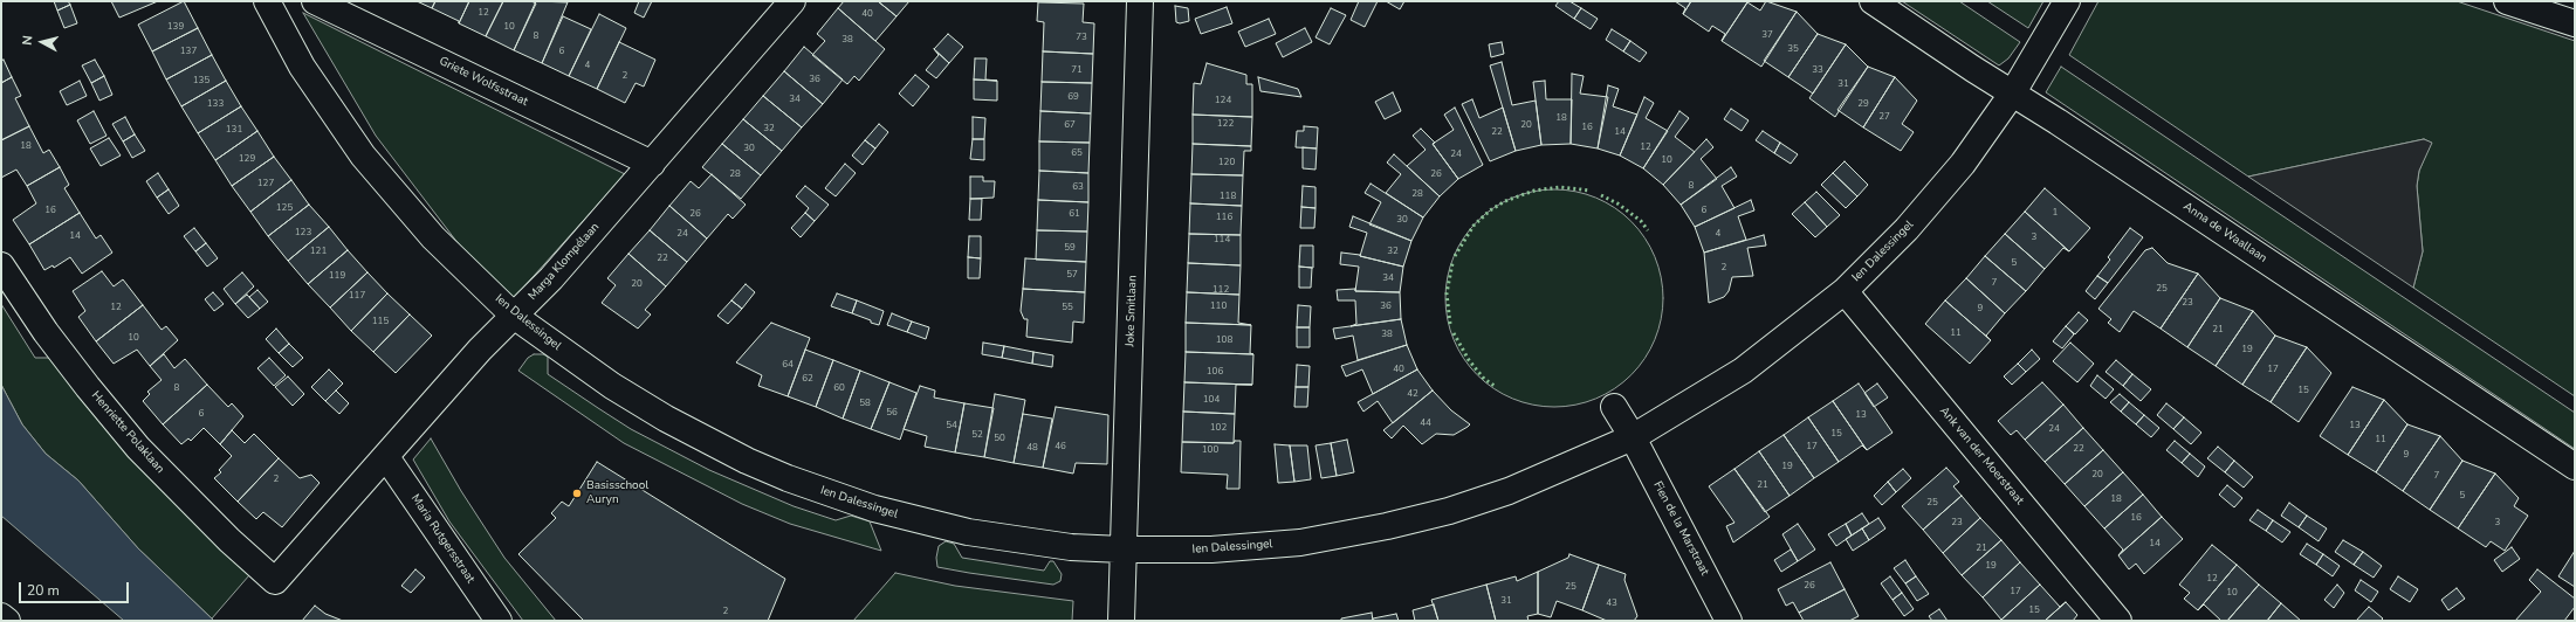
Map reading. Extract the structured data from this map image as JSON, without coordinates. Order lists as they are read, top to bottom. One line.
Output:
{"streets":{"street":["Griete Wolfsstraat","Anna de Waallaan","Ien Dalessingel","Marga Klompélaan","Joke Smitlaan","Henriette Polaklaan","Ank van der Moerstraat","Fien de la Marstraat","Maria Rutgersstraat"]},"crossings":[["Griete Wolfsstraat","Marga Klompélaan"],["Anna de Waallaan","Ien Dalessingel"],["Ien Dalessingel","Marga Klompélaan"],["Ien Dalessingel","Joke Smitlaan"],["Ien Dalessingel","Ank van der Moerstraat"],["Ien Dalessingel","Fien de la Marstraat"],["Marga Klompélaan","Henriette Polaklaan"],["Marga Klompélaan","Maria Rutgersstraat"]],"places":["Basisschool Auryn"],"house_numbers":["12","40","139","10","37","8","73","38","35","137","6","4","71","33","2","36","135","31","69","34","124","133","29","27","18","122","67","20","16","32","131","22","14","18","12","30","65","24","129","10","120","28","26","127","8","63","28","118","125","16","6","1","26","61","116","30","123","24","4","14","3","114","59","121","32","22","5","2","57","119","34","7","20","25","112","117","23","110","36","12","55","9","115","21","11","38","10","108","19","64","40","17","106","62","8","60","15","42","104","58","56","6","13","44","54","13","102","24","15","52","50","11","46","17","48","22","100","9","19","20","7","2","21","5","18","25","16","23","3","14","21","19","12","26","25","17","10","31","43","15","2"],"scale_bar":"20 m","north":"left"}
